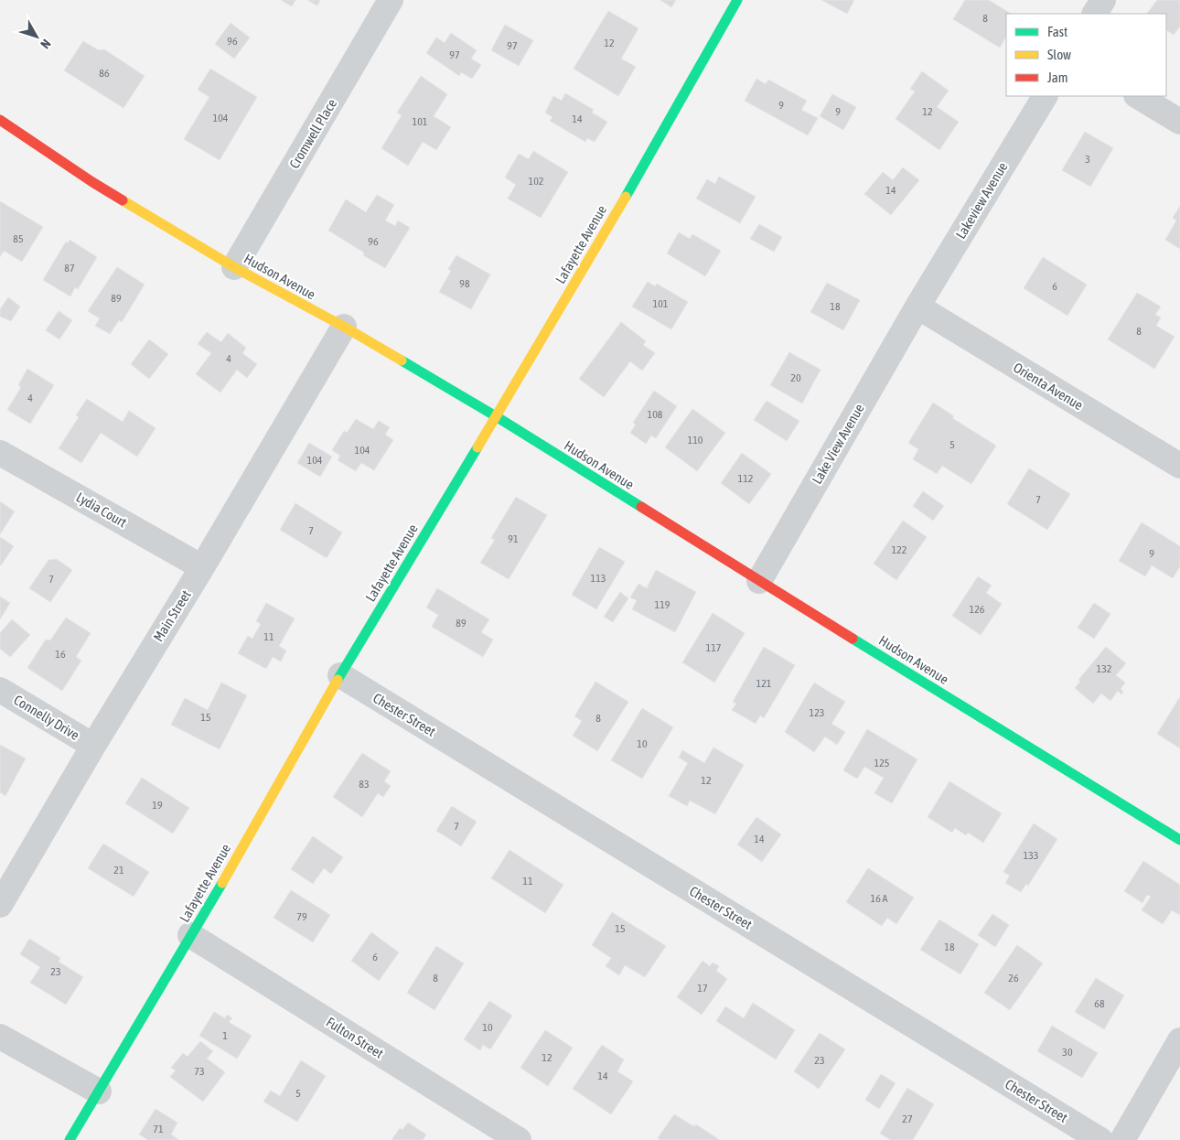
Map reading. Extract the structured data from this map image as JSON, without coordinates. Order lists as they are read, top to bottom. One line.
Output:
{"streets":{"street":["Cromwell Place","Lakeview Avenue","Lafayette Avenue","Hudson Avenue","Orienta Avenue","Lake View Avenue","Lydia Court","Main Street","Chester Street","Connelly Drive","Fulton Street"]},"crossings":[["Cromwell Place","Hudson Avenue"],["Lakeview Avenue","Orienta Avenue"],["Lakeview Avenue","Lake View Avenue"],["Lafayette Avenue","Hudson Avenue"],["Lafayette Avenue","Chester Street"],["Lafayette Avenue","Fulton Street"],["Hudson Avenue","Lake View Avenue"],["Hudson Avenue","Main Street"],["Orienta Avenue","Lake View Avenue"],["Lydia Court","Main Street"],["Main Street","Connelly Drive"]],"house_numbers":["8","96","12","97","97","86","9","9","12","104","14","101","3","102","14","85","96","87","98","6","89","101","18","8","4","20","4","108","110","5","104","104","112","7","7","91","122","9","113","7","119","126","89","11","117","16","132","121","123","15","8","10","125","12","83","19","7","14","133","21","11","16 A","79","15","18","6","23","8","26","17","68","10","1","30","12","23","73","14","5","27","71"],"legend":["Fast","Slow","Jam"],"north":"bottom right"}
